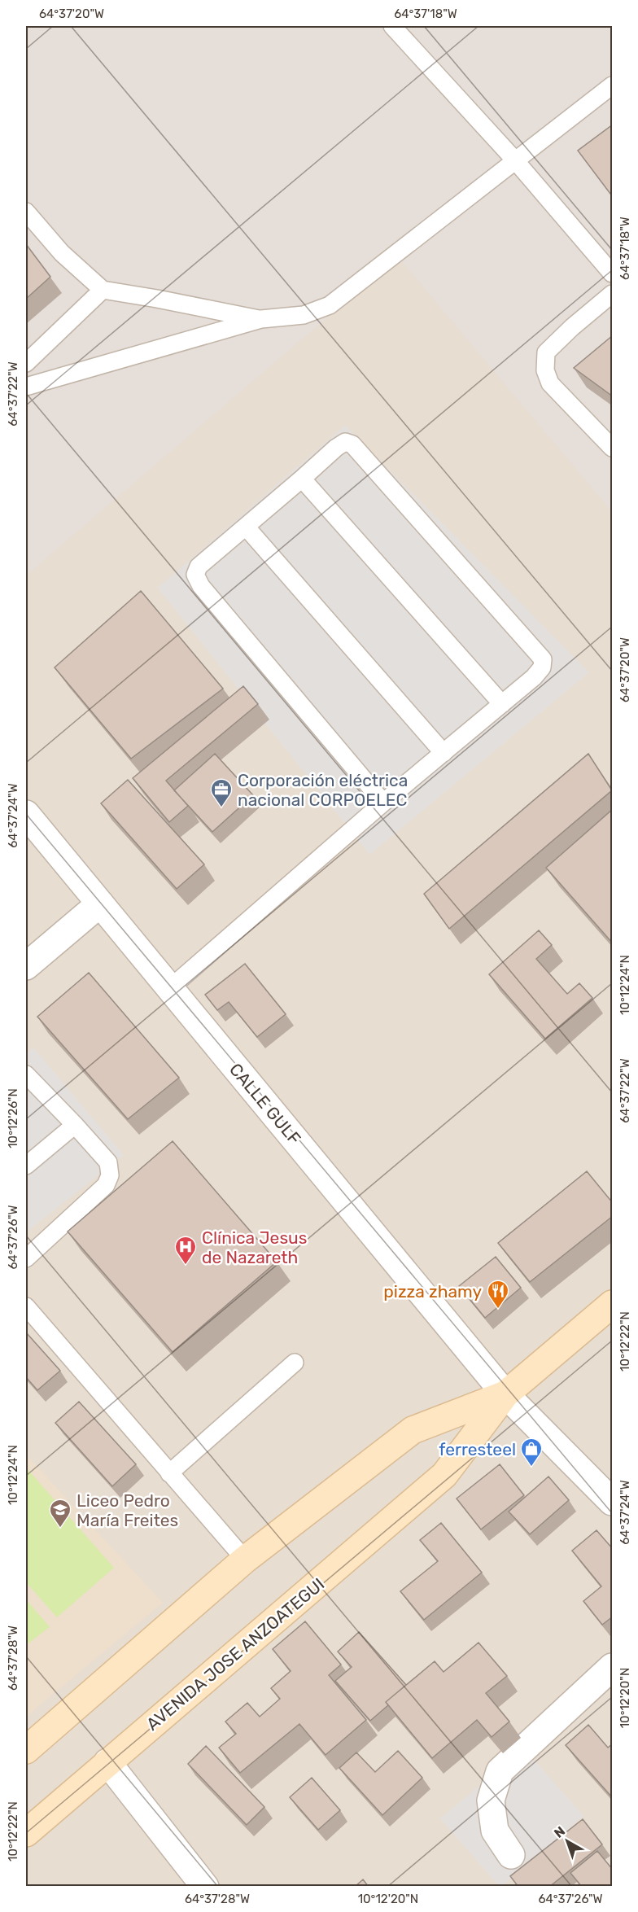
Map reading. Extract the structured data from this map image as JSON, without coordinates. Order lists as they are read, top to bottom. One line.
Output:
{"streets":{"street":["CALLE GULF","AVENIDA JOSE ANZOATEGUI"]},"crossings":[["CALLE GULF","AVENIDA JOSE ANZOATEGUI"]],"places":{"office":["Corporación eléctrica nacional CORPOELEC"],"hospital":["Clínica Jesus de Nazareth"],"restaurant":["pizza zhamy"],"shop":["ferresteel"],"school or university":["Liceo Pedro María Freites"]},"north":"top left","coordinates":["64°37'20\"W","64°37'18\"W","64°37'22\"W","64°37'24\"W","10°12'24\"N","10°12'26\"N","64°37'26\"W","10°12'22\"N","64°37'28\"W","10°12'20\"N"]}
